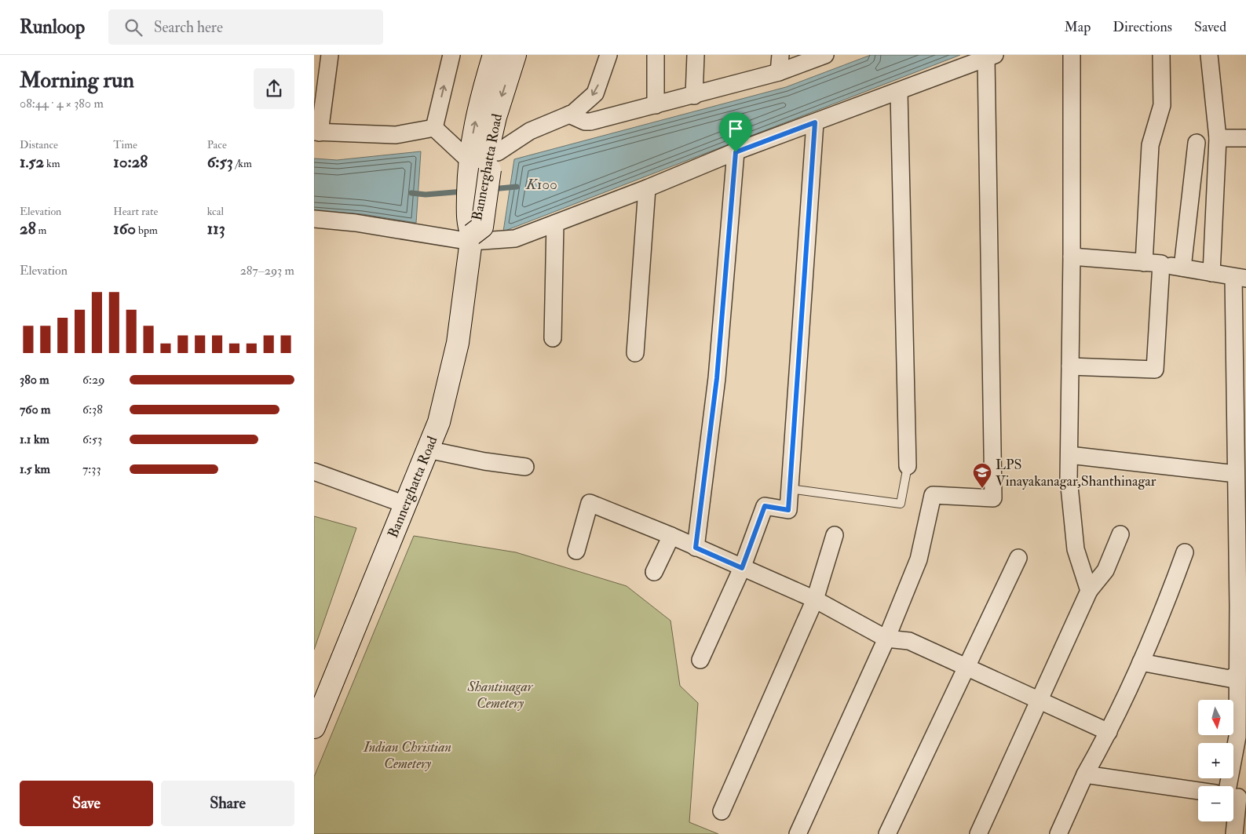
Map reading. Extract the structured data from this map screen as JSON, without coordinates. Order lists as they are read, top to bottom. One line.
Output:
{"streets":{"main road":["Bannerghatta Road"]},"water":["K100"],"parks":["Shantinagar Cemetery","Indian Christian Cemetery"],"places":{"school or university":["LPS Vinayakanagar,Shanthinagar"]},"north":"bottom","page":{"header":"Runloop","search":"Search here","nav":["Map","Directions","Saved"],"heading":["Morning run","08:44 · 4 × 380 m"],"stats":[["Distance","1.52 km"],["Time","10:28"],["Pace","6:53 /km"],["Elevation","28 m"],["Heart rate","160 bpm"],["kcal","113"]],"chart":["Elevation","287–293 m"],"list":[{"name":"380 m","note":"6:29"},{"name":"760 m","note":"6:38"},{"name":"1.1 km","note":"6:53"},{"name":"1.5 km","note":"7:33"}],"map_buttons":["+","−"],"buttons":["Save","Share"]}}
